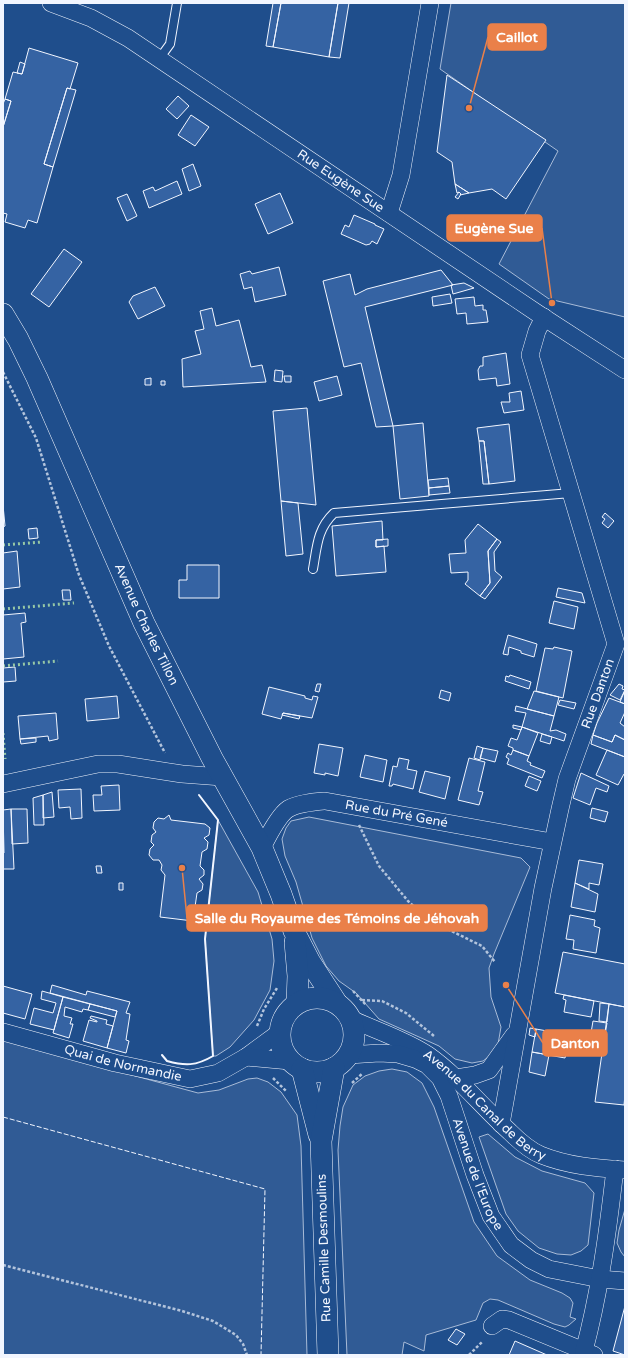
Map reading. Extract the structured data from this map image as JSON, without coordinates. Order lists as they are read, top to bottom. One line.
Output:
{"streets":{"street":["Rue Eugène Sue","Avenue Charles Tillon","Rue Danton","Rue du Pré Gené","Quai de Normandie","Avenue du Canal de Berry","Avenue de l'Europe","Rue Camille Desmoulins"]},"crossings":[["Rue Eugène Sue","Rue Danton"],["Avenue Charles Tillon","Rue du Pré Gené"],["Avenue Charles Tillon","Quai de Normandie"],["Avenue Charles Tillon","Avenue du Canal de Berry"],["Avenue Charles Tillon","Avenue de l'Europe"],["Avenue Charles Tillon","Rue Camille Desmoulins"],["Rue Danton","Rue du Pré Gené"],["Rue Danton","Avenue du Canal de Berry"],["Quai de Normandie","Avenue du Canal de Berry"],["Quai de Normandie","Avenue de l'Europe"],["Quai de Normandie","Rue Camille Desmoulins"],["Avenue du Canal de Berry","Avenue de l'Europe"],["Avenue du Canal de Berry","Rue Camille Desmoulins"],["Avenue de l'Europe","Rue Camille Desmoulins"]],"places":["Caillot","Eugène Sue","Salle du Royaume des Témoins de Jéhovah","Danton"]}
